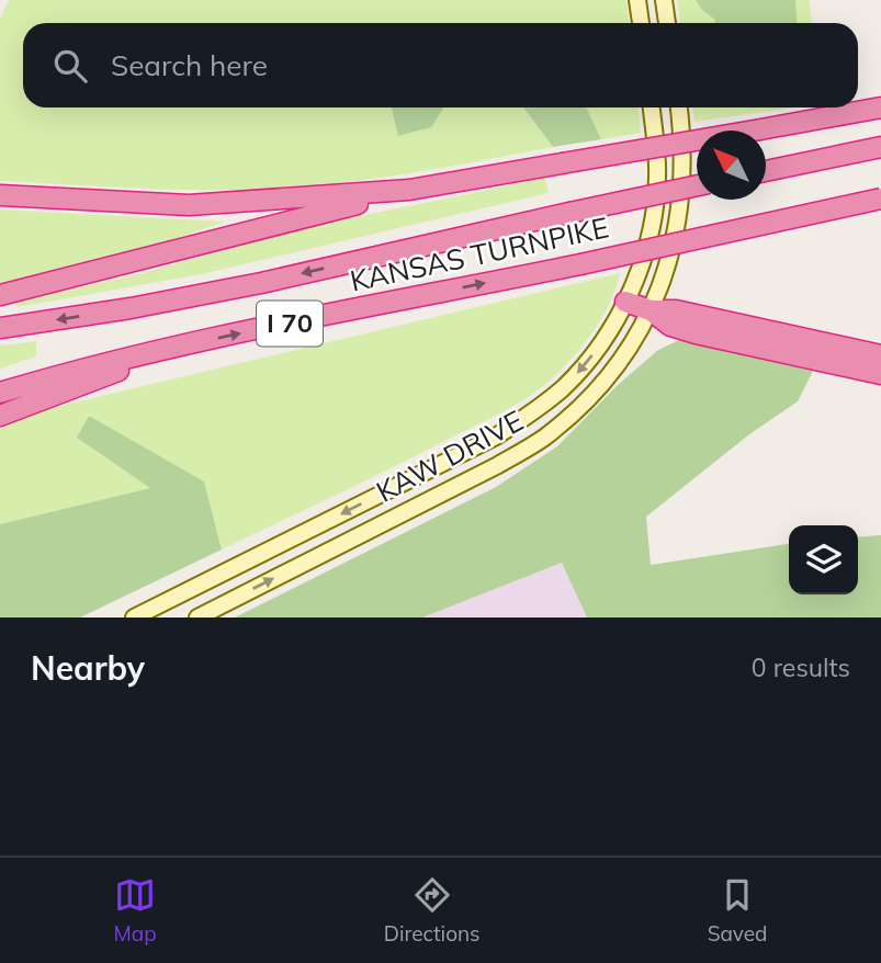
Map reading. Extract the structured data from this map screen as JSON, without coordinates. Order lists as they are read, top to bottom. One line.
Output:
{"streets":{"highway":["KANSAS TURNPIKE","I 70"],"main road":["KAW DRIVE"]},"north":"top left","page":{"search":"Search here","heading":["Nearby","0 results"],"nav":["Map","Directions","Saved"]}}
